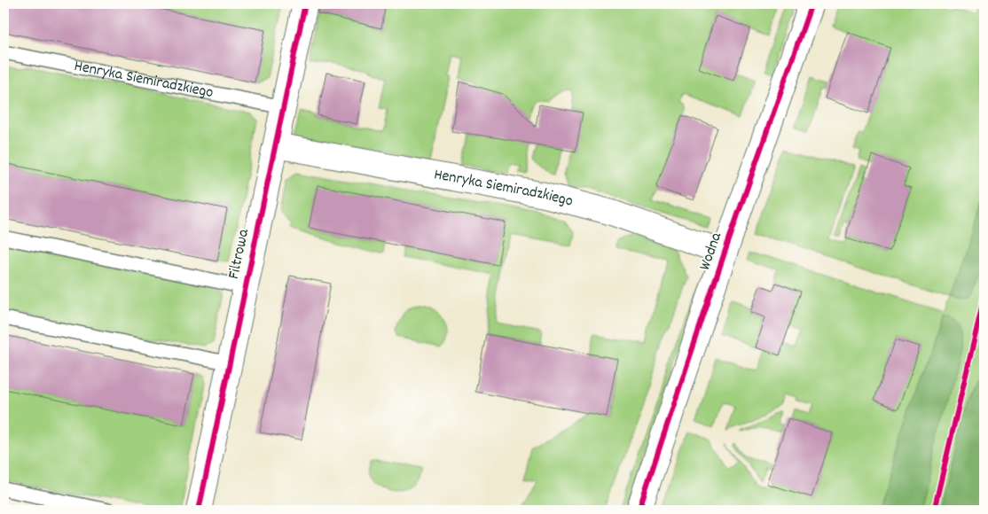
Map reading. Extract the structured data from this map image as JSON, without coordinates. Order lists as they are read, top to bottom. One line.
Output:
{"streets":{"street":["Henryka Siemiradzkiego","Wodna","Filtrowa"]},"crossings":[["Henryka Siemiradzkiego","Wodna"],["Henryka Siemiradzkiego","Filtrowa"]]}
